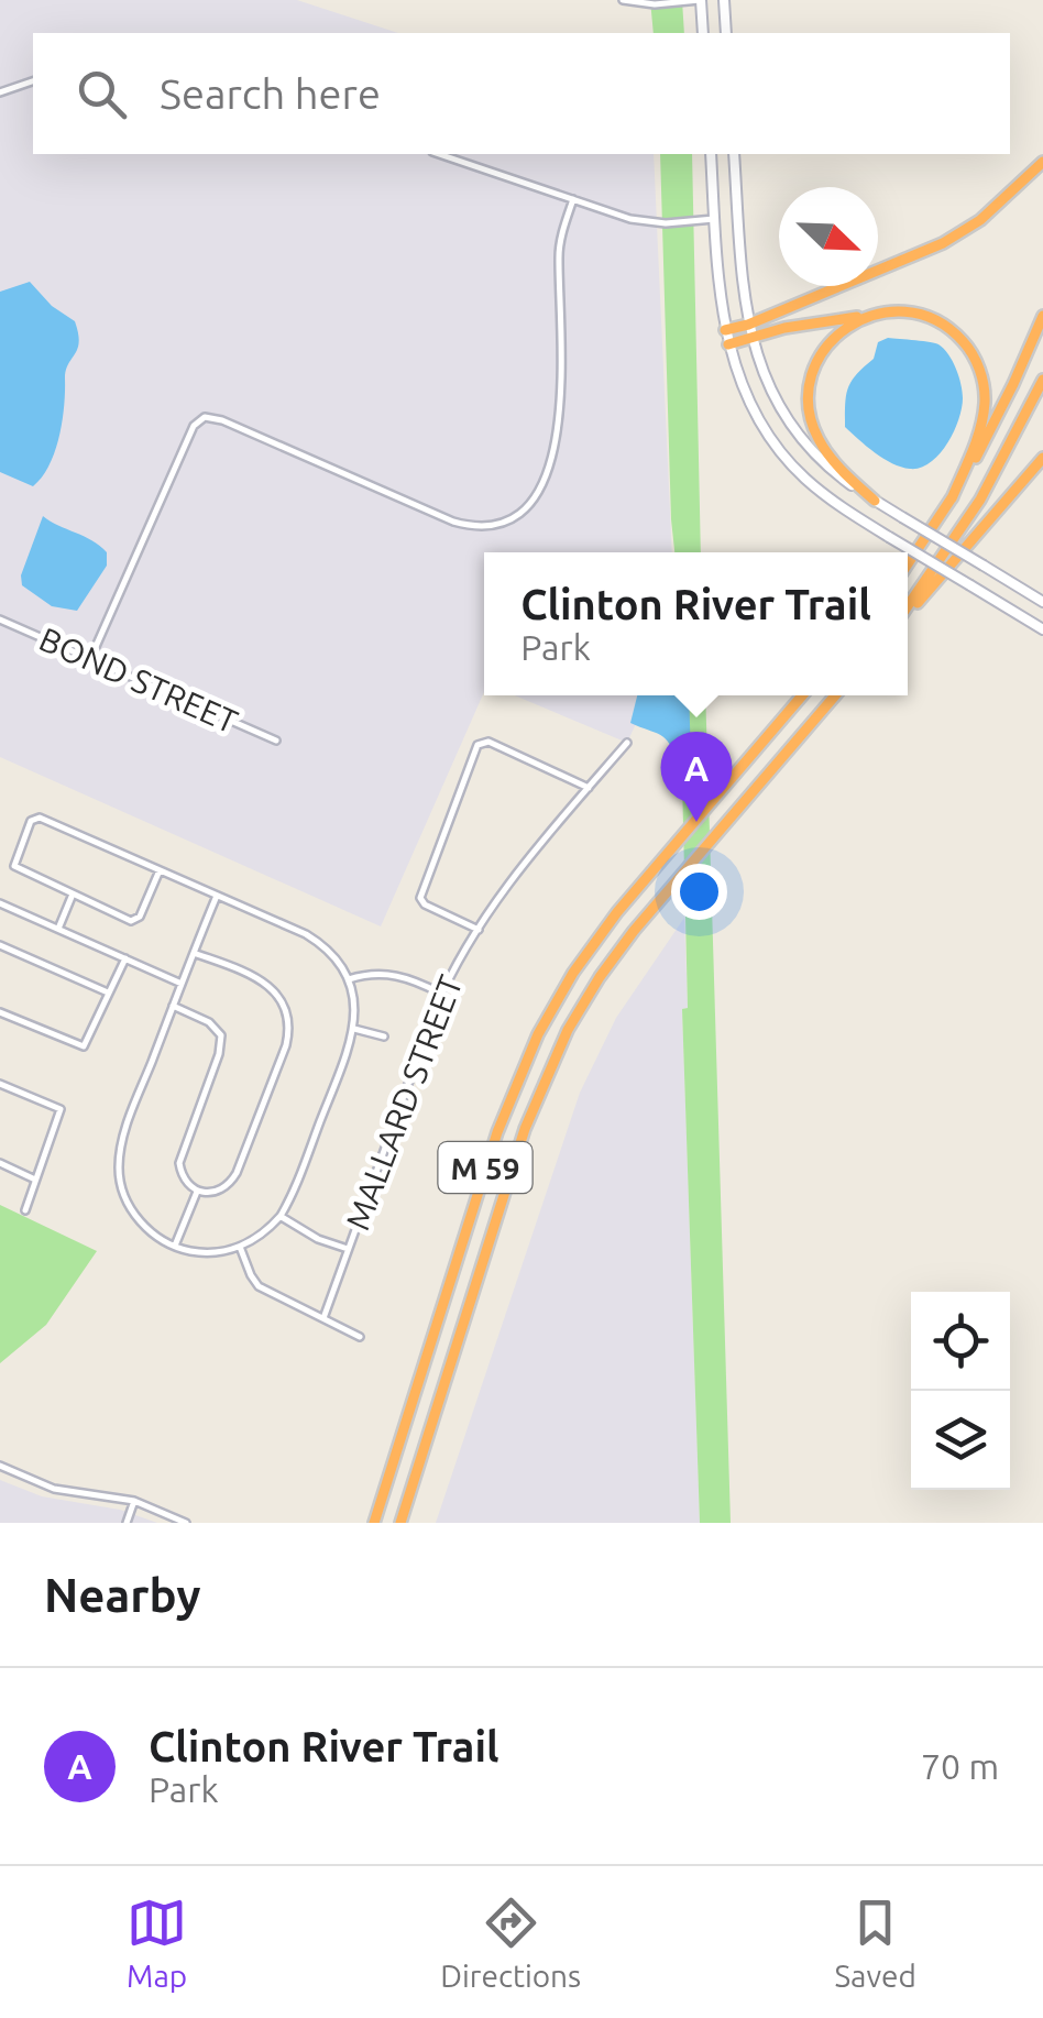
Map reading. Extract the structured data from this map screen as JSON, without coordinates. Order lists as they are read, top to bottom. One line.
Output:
{"streets":{"highway":["M 59"],"street":["BOND STREET","MALLARD STREET"]},"north":"bottom right","page":{"search":"Search here","popup":["Clinton River Trail","Park"],"pins":"A","heading":"Nearby","list":[{"mark":"A","name":"Clinton River Trail","note":"Park","value":"70 m"}],"nav":["Map","Directions","Saved"]}}
